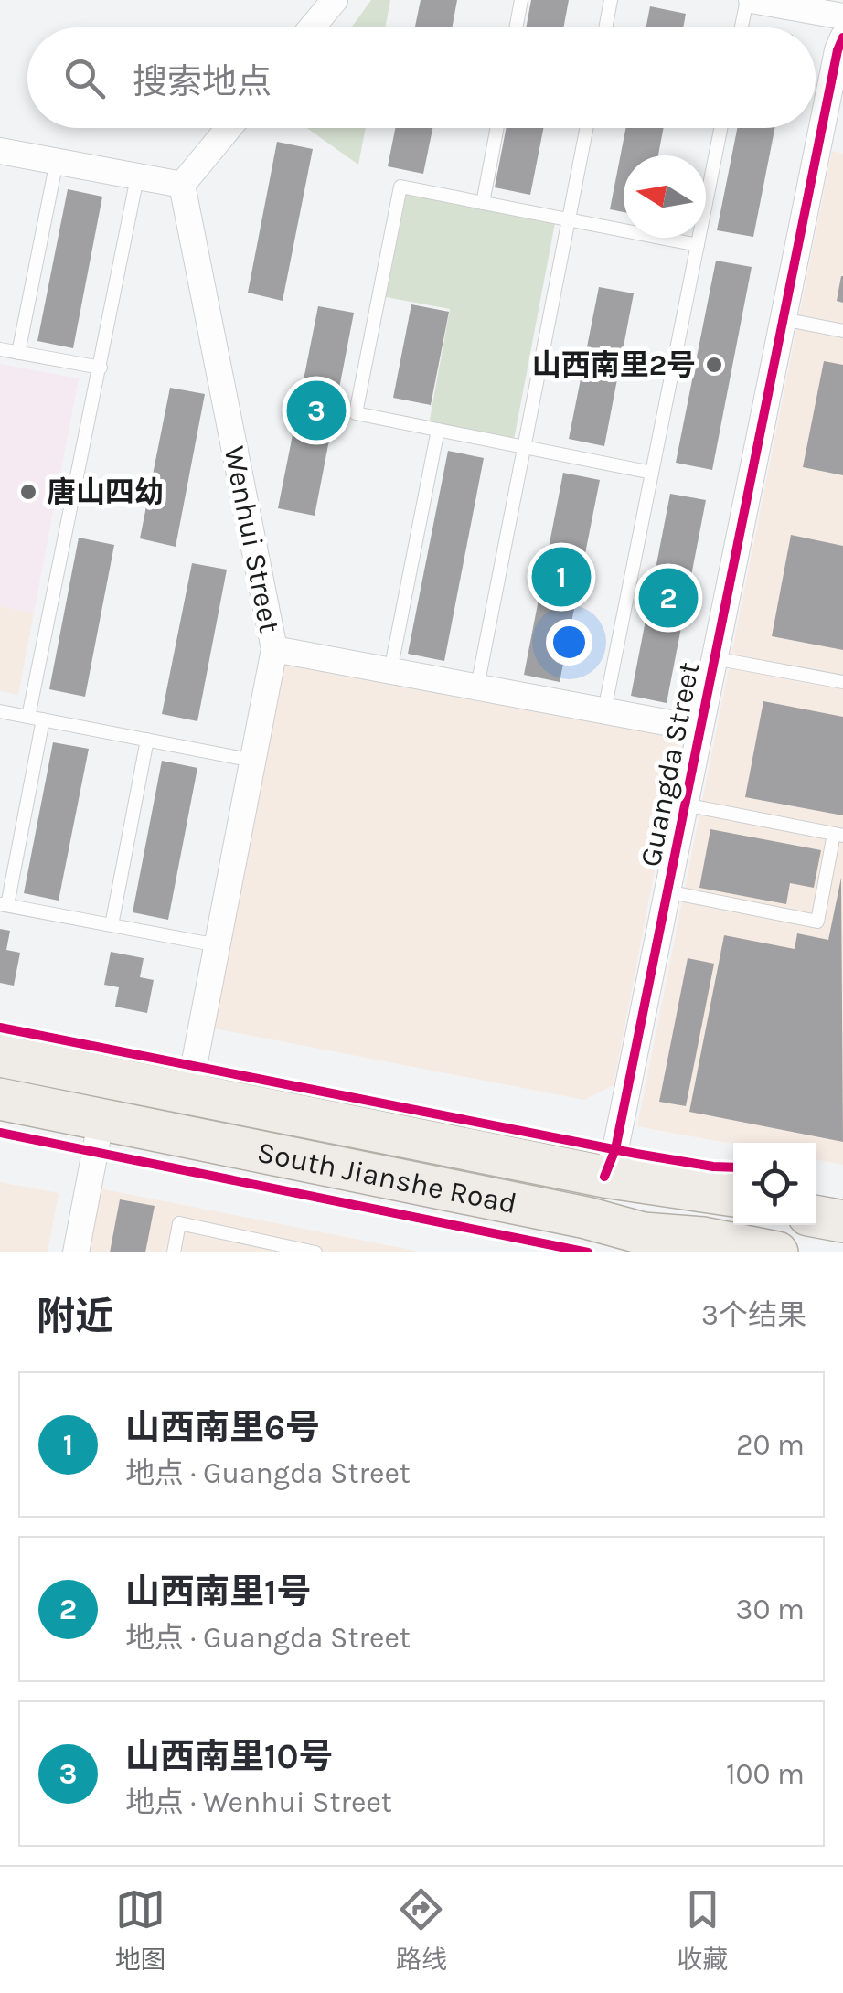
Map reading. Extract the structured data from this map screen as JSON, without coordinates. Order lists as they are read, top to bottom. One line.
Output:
{"streets":{"main road":["South Jianshe Road"],"street":["Wenhui Street","Guangda Street"]},"crossings":[["Wenhui Street","South Jianshe Road"],["Guangda Street","South Jianshe Road"]],"places":["山西南里2号","唐山四幼"],"north":"left","page":{"search":"搜索地点","pins":["3","1","2"],"heading":["附近","3个结果"],"list":[{"mark":"1","name":"山西南里6号","note":"地点 · Guangda Street","value":"20 m"},{"mark":"2","name":"山西南里1号","note":"地点 · Guangda Street","value":"30 m"},{"mark":"3","name":"山西南里10号","note":"地点 · Wenhui Street","value":"100 m"}],"nav":["地图","路线","收藏"]}}
